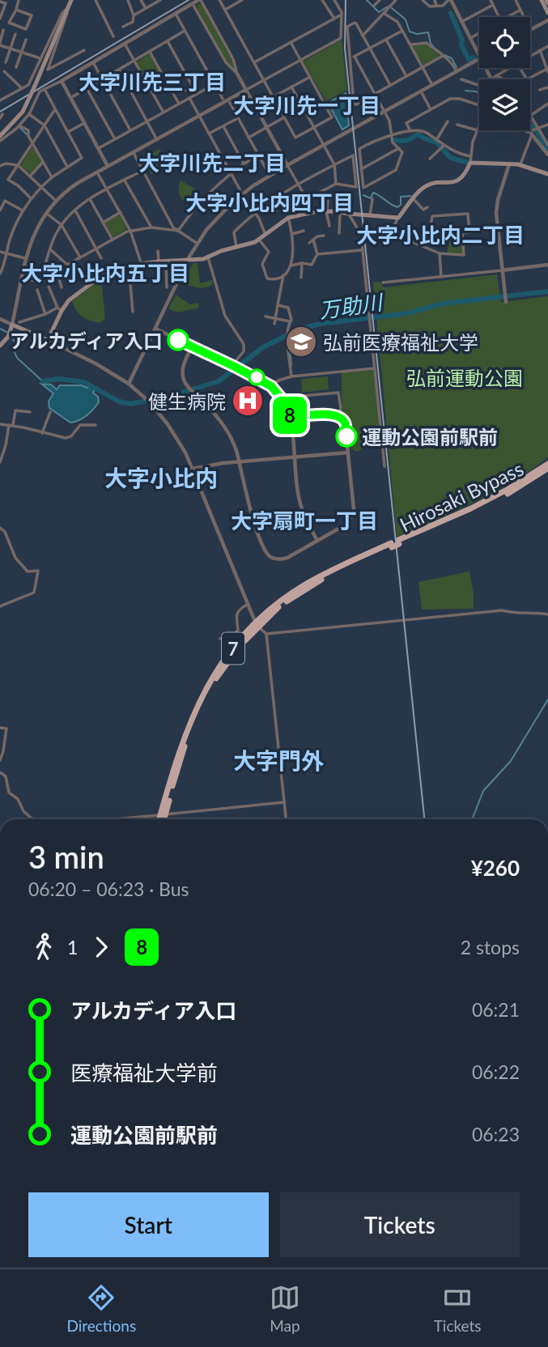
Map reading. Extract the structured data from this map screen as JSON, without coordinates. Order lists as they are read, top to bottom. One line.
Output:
{"streets":{"highway":["Hirosaki Bypass","7"]},"crossings":[["Hirosaki Bypass","7"]],"districts":["大字川先三丁目","大字川先一丁目","大字川先二丁目","大字小比内四丁目","大字小比内二丁目","大字小比内五丁目","大字小比内","大字扇町一丁目","大字門外"],"water":["万助川"],"parks":["弘前運動公園"],"places":{"other":["アルカディア入口","運動公園前駅前"],"school or university":["弘前医療福祉大学"],"hospital":["健生病院"]},"lines":["bus line 8"],"page":{"on_map":"8","heading":["3 min","06:20 – 06:23 · Bus","¥260"],"legs":["1","8","2 stops"],"list":[{"name":"アルカディア入口","value":"06:21"},{"name":"医療福祉大学前","value":"06:22"},{"name":"運動公園前駅前","value":"06:23"}],"buttons":["Start","Tickets"],"tabs":["Directions","Map","Tickets"]}}
